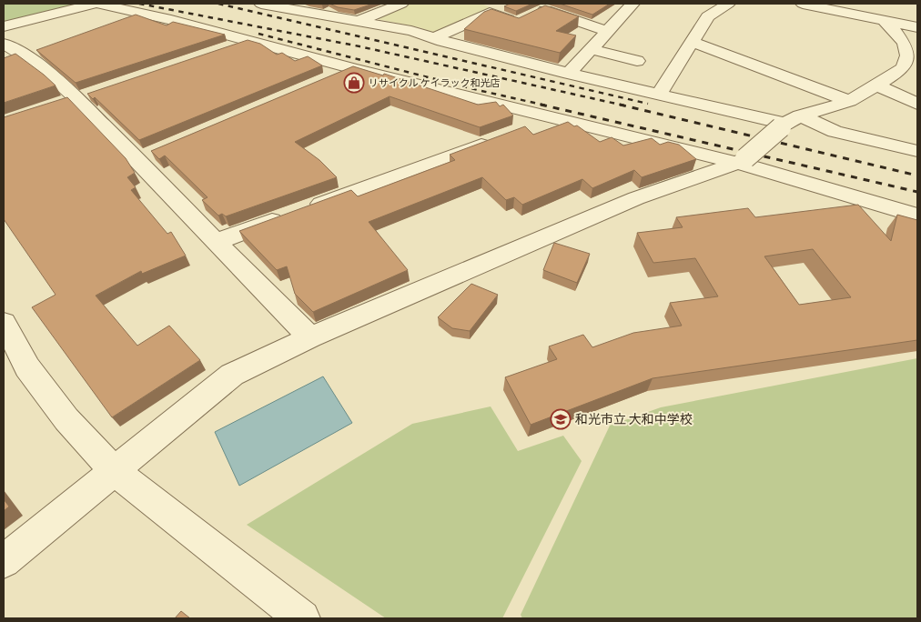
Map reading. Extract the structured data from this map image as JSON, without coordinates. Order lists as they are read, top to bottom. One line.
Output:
{"places":{"shop":["リサイクル ケイラック和光店"],"school or university":["和光市立 大和中学校"]}}
